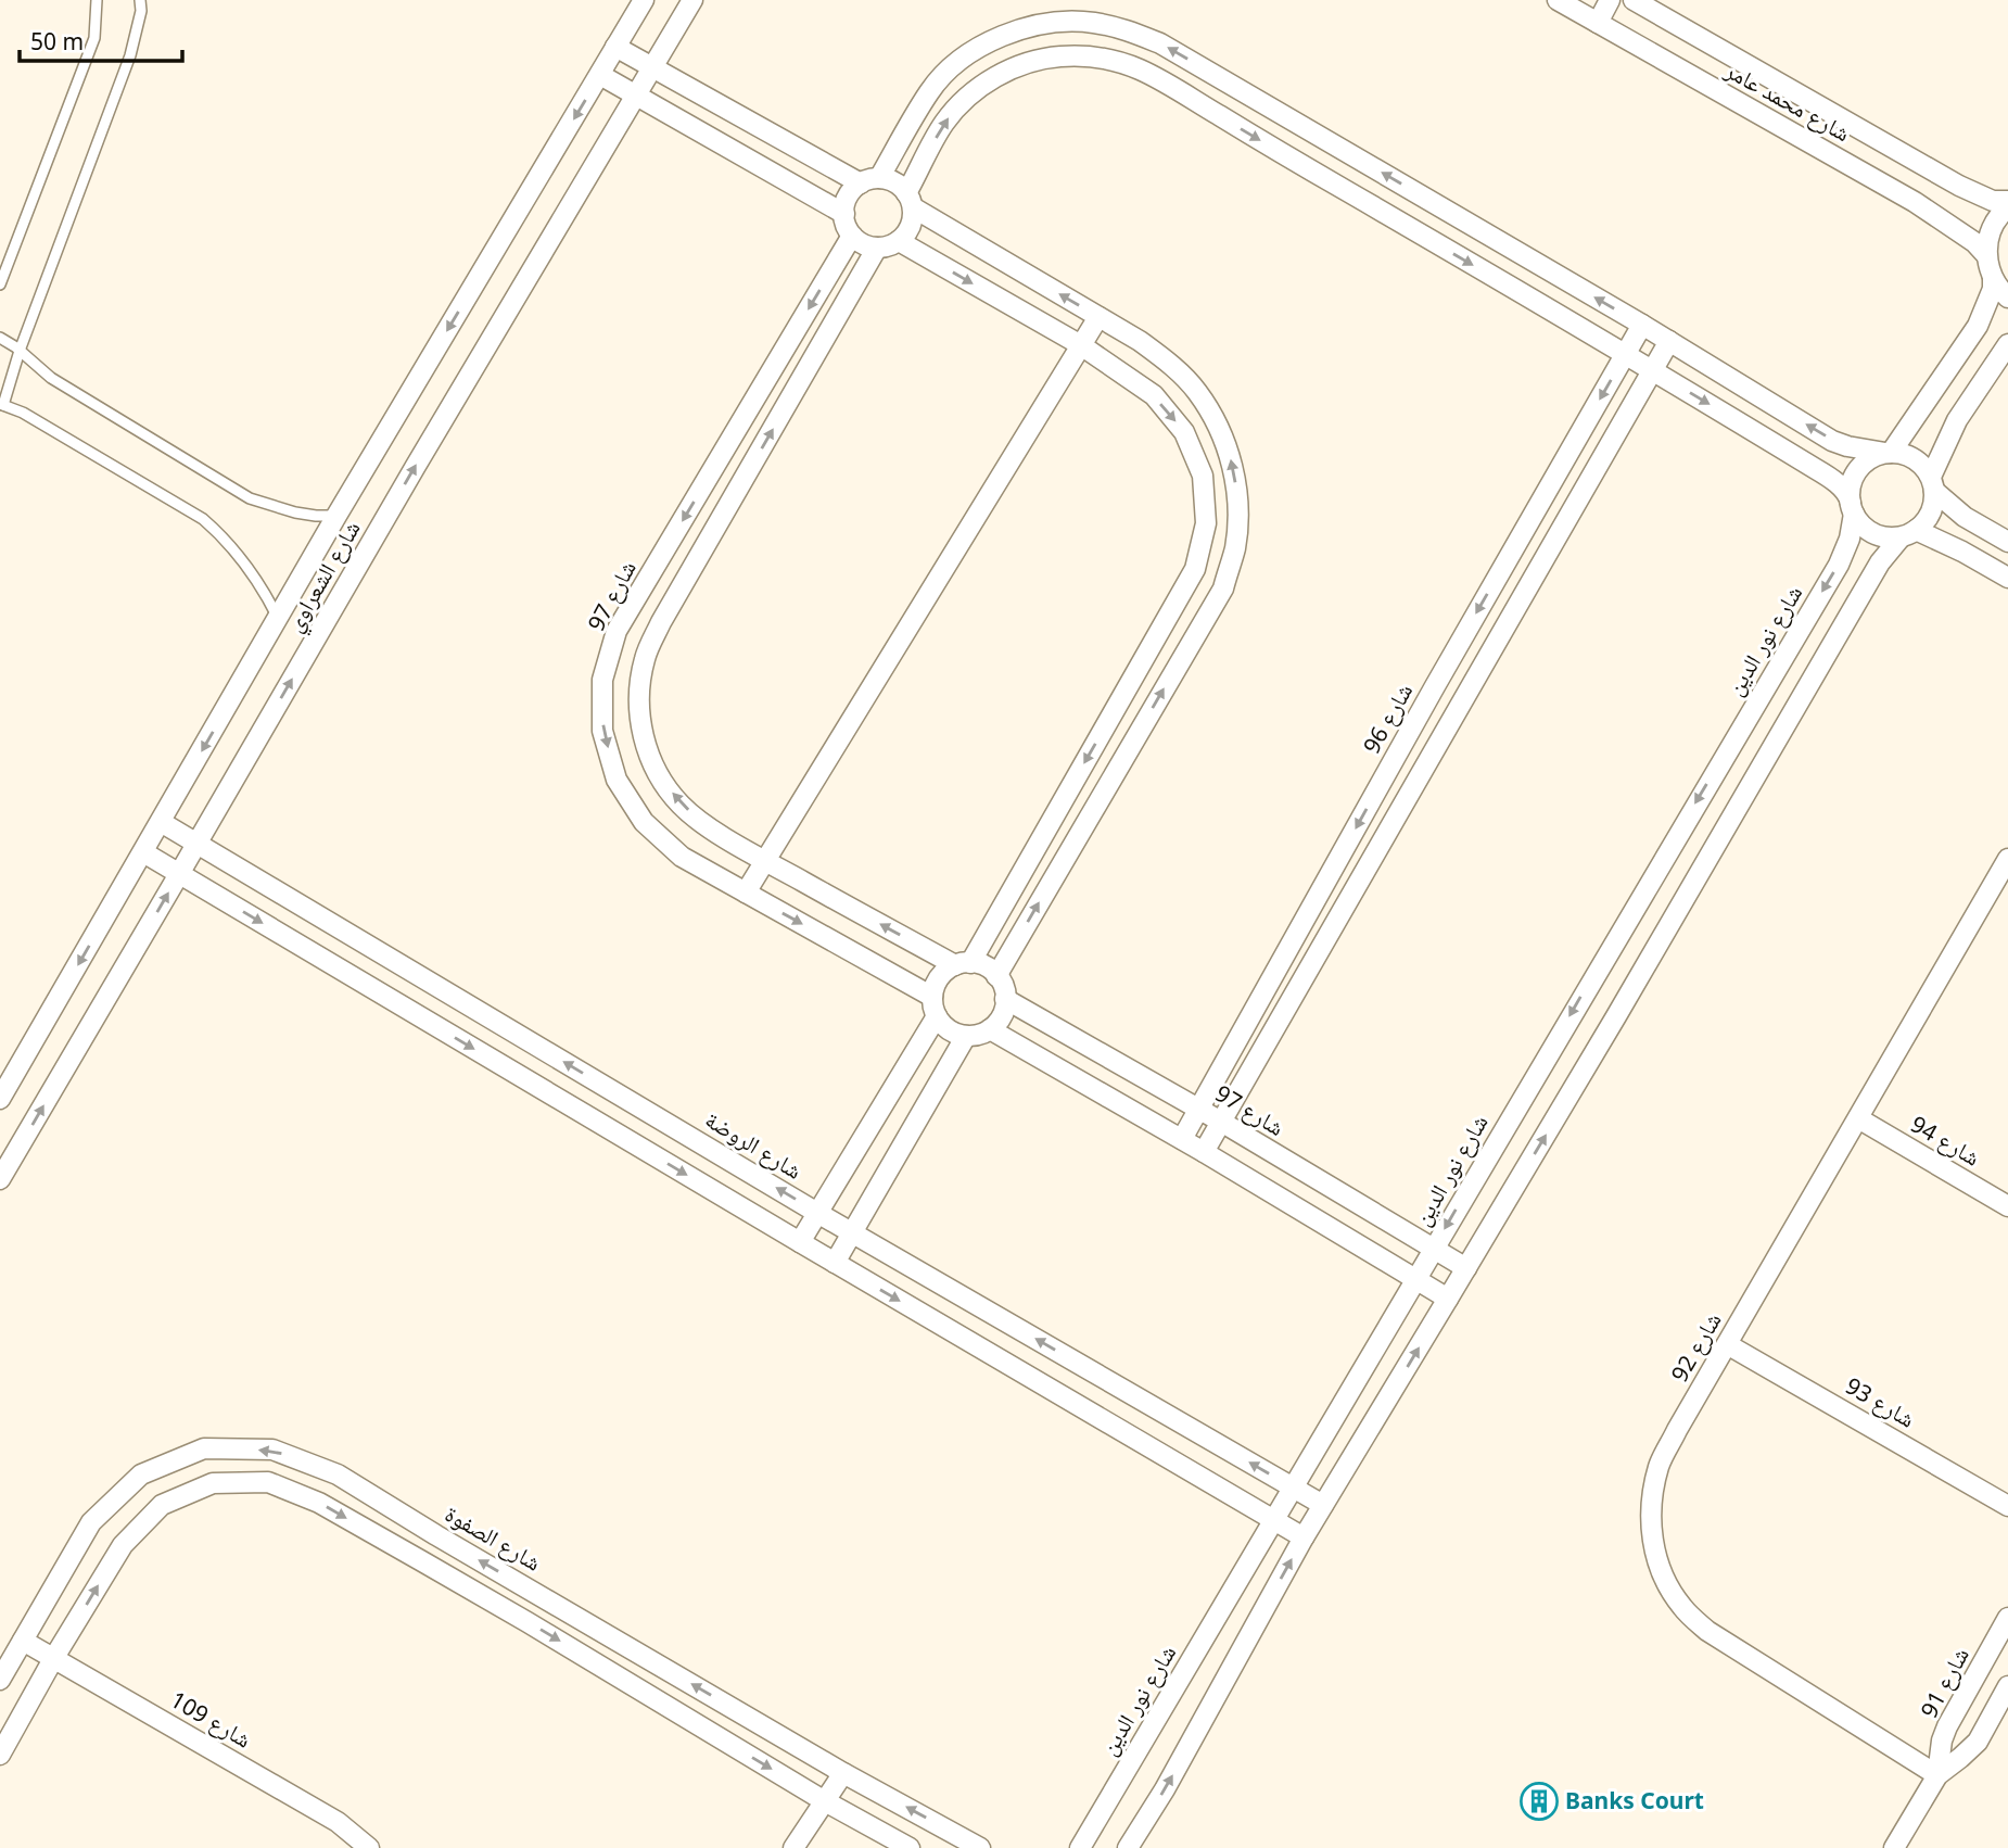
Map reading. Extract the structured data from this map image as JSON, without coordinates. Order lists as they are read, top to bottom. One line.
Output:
{"streets":{"street":["شارع محمد عامر","شارع الشعراوي","شارع 97","شارع نور الدين","شارع 96","شارع 94","شارع الروضة","شارع 92","شارع 93","شارع الصفوة","شارع 91","شارع 109"]},"crossings":[["شارع الشعراوي","شارع الروضة"],["شارع 97","شارع نور الدين"],["شارع 97","شارع 96"],["شارع نور الدين","شارع الروضة"],["شارع 94","شارع 92"],["شارع 92","شارع 93"],["شارع 92","شارع 91"],["شارع الصفوة","شارع 109"]],"one_way":["شارع الصفوة"],"places":{"building":["Banks Court"]},"scale_bar":"50 m"}
